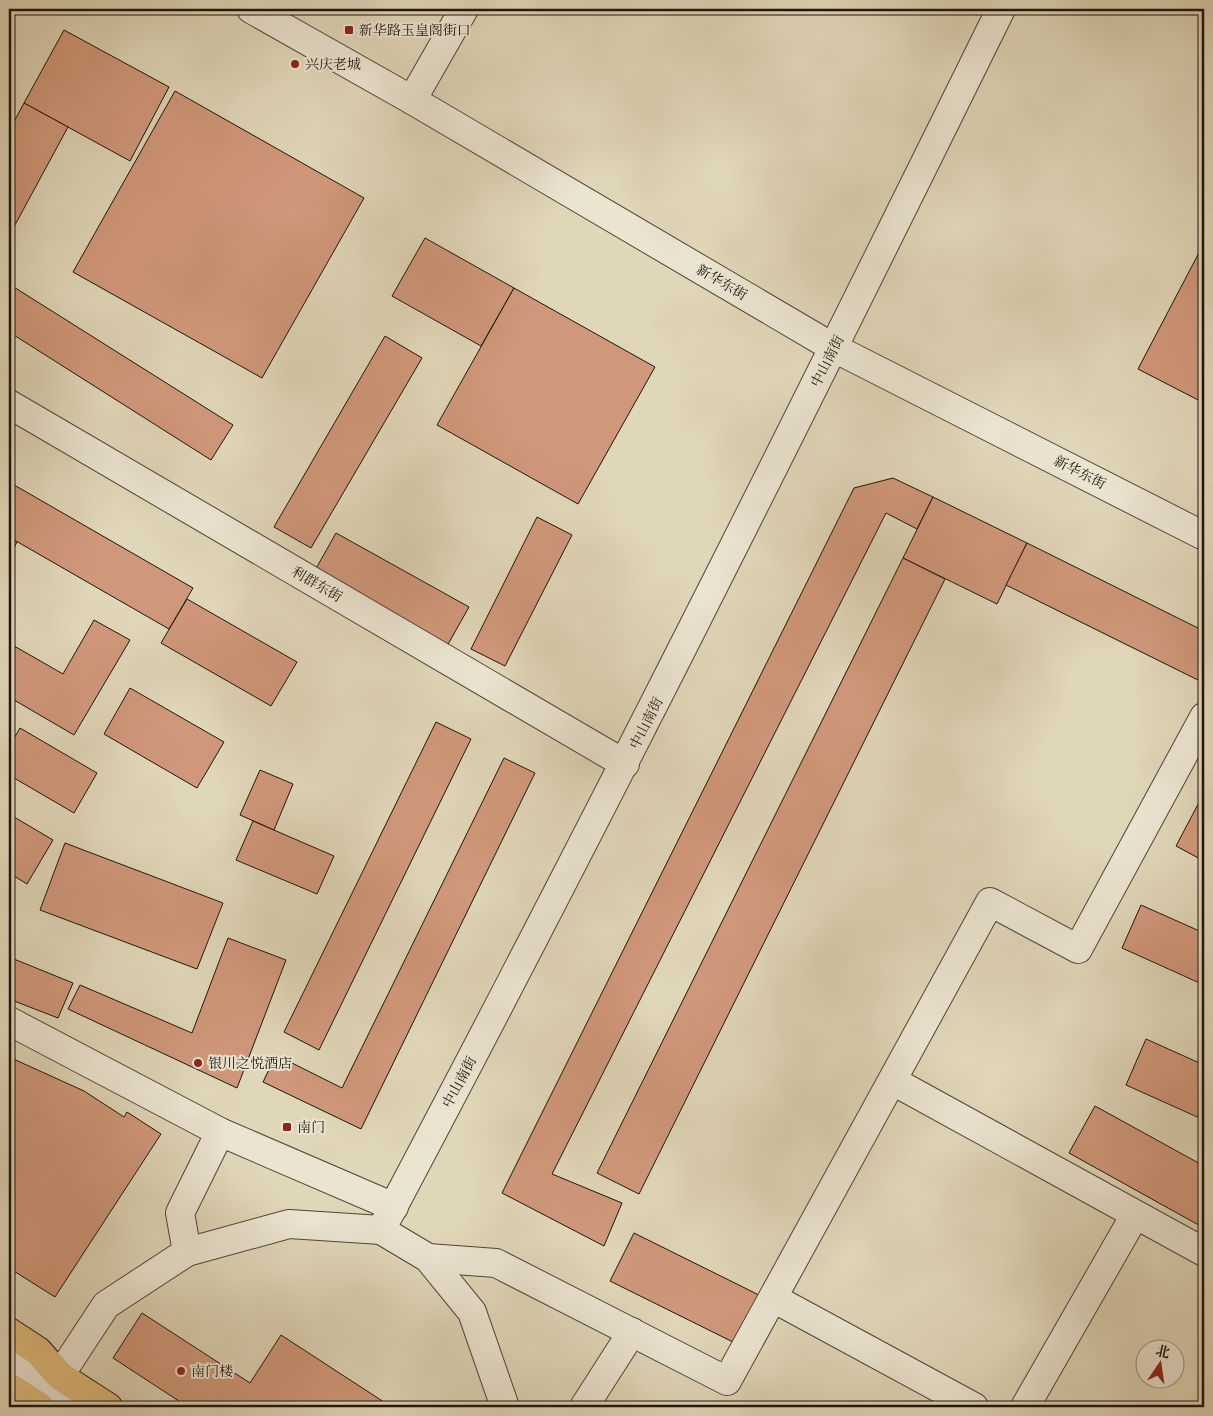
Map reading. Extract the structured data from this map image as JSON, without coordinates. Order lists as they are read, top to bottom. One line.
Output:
{"streets":{"street":["新华东街","中山南街","利群东街"]},"crossings":[["新华东街","中山南街"],["中山南街","利群东街"]],"places":{"transit":["新华路玉皇阁街口","南门"],"other":["兴庆老城","银川之悦酒店","南门楼"]},"north":"top"}
